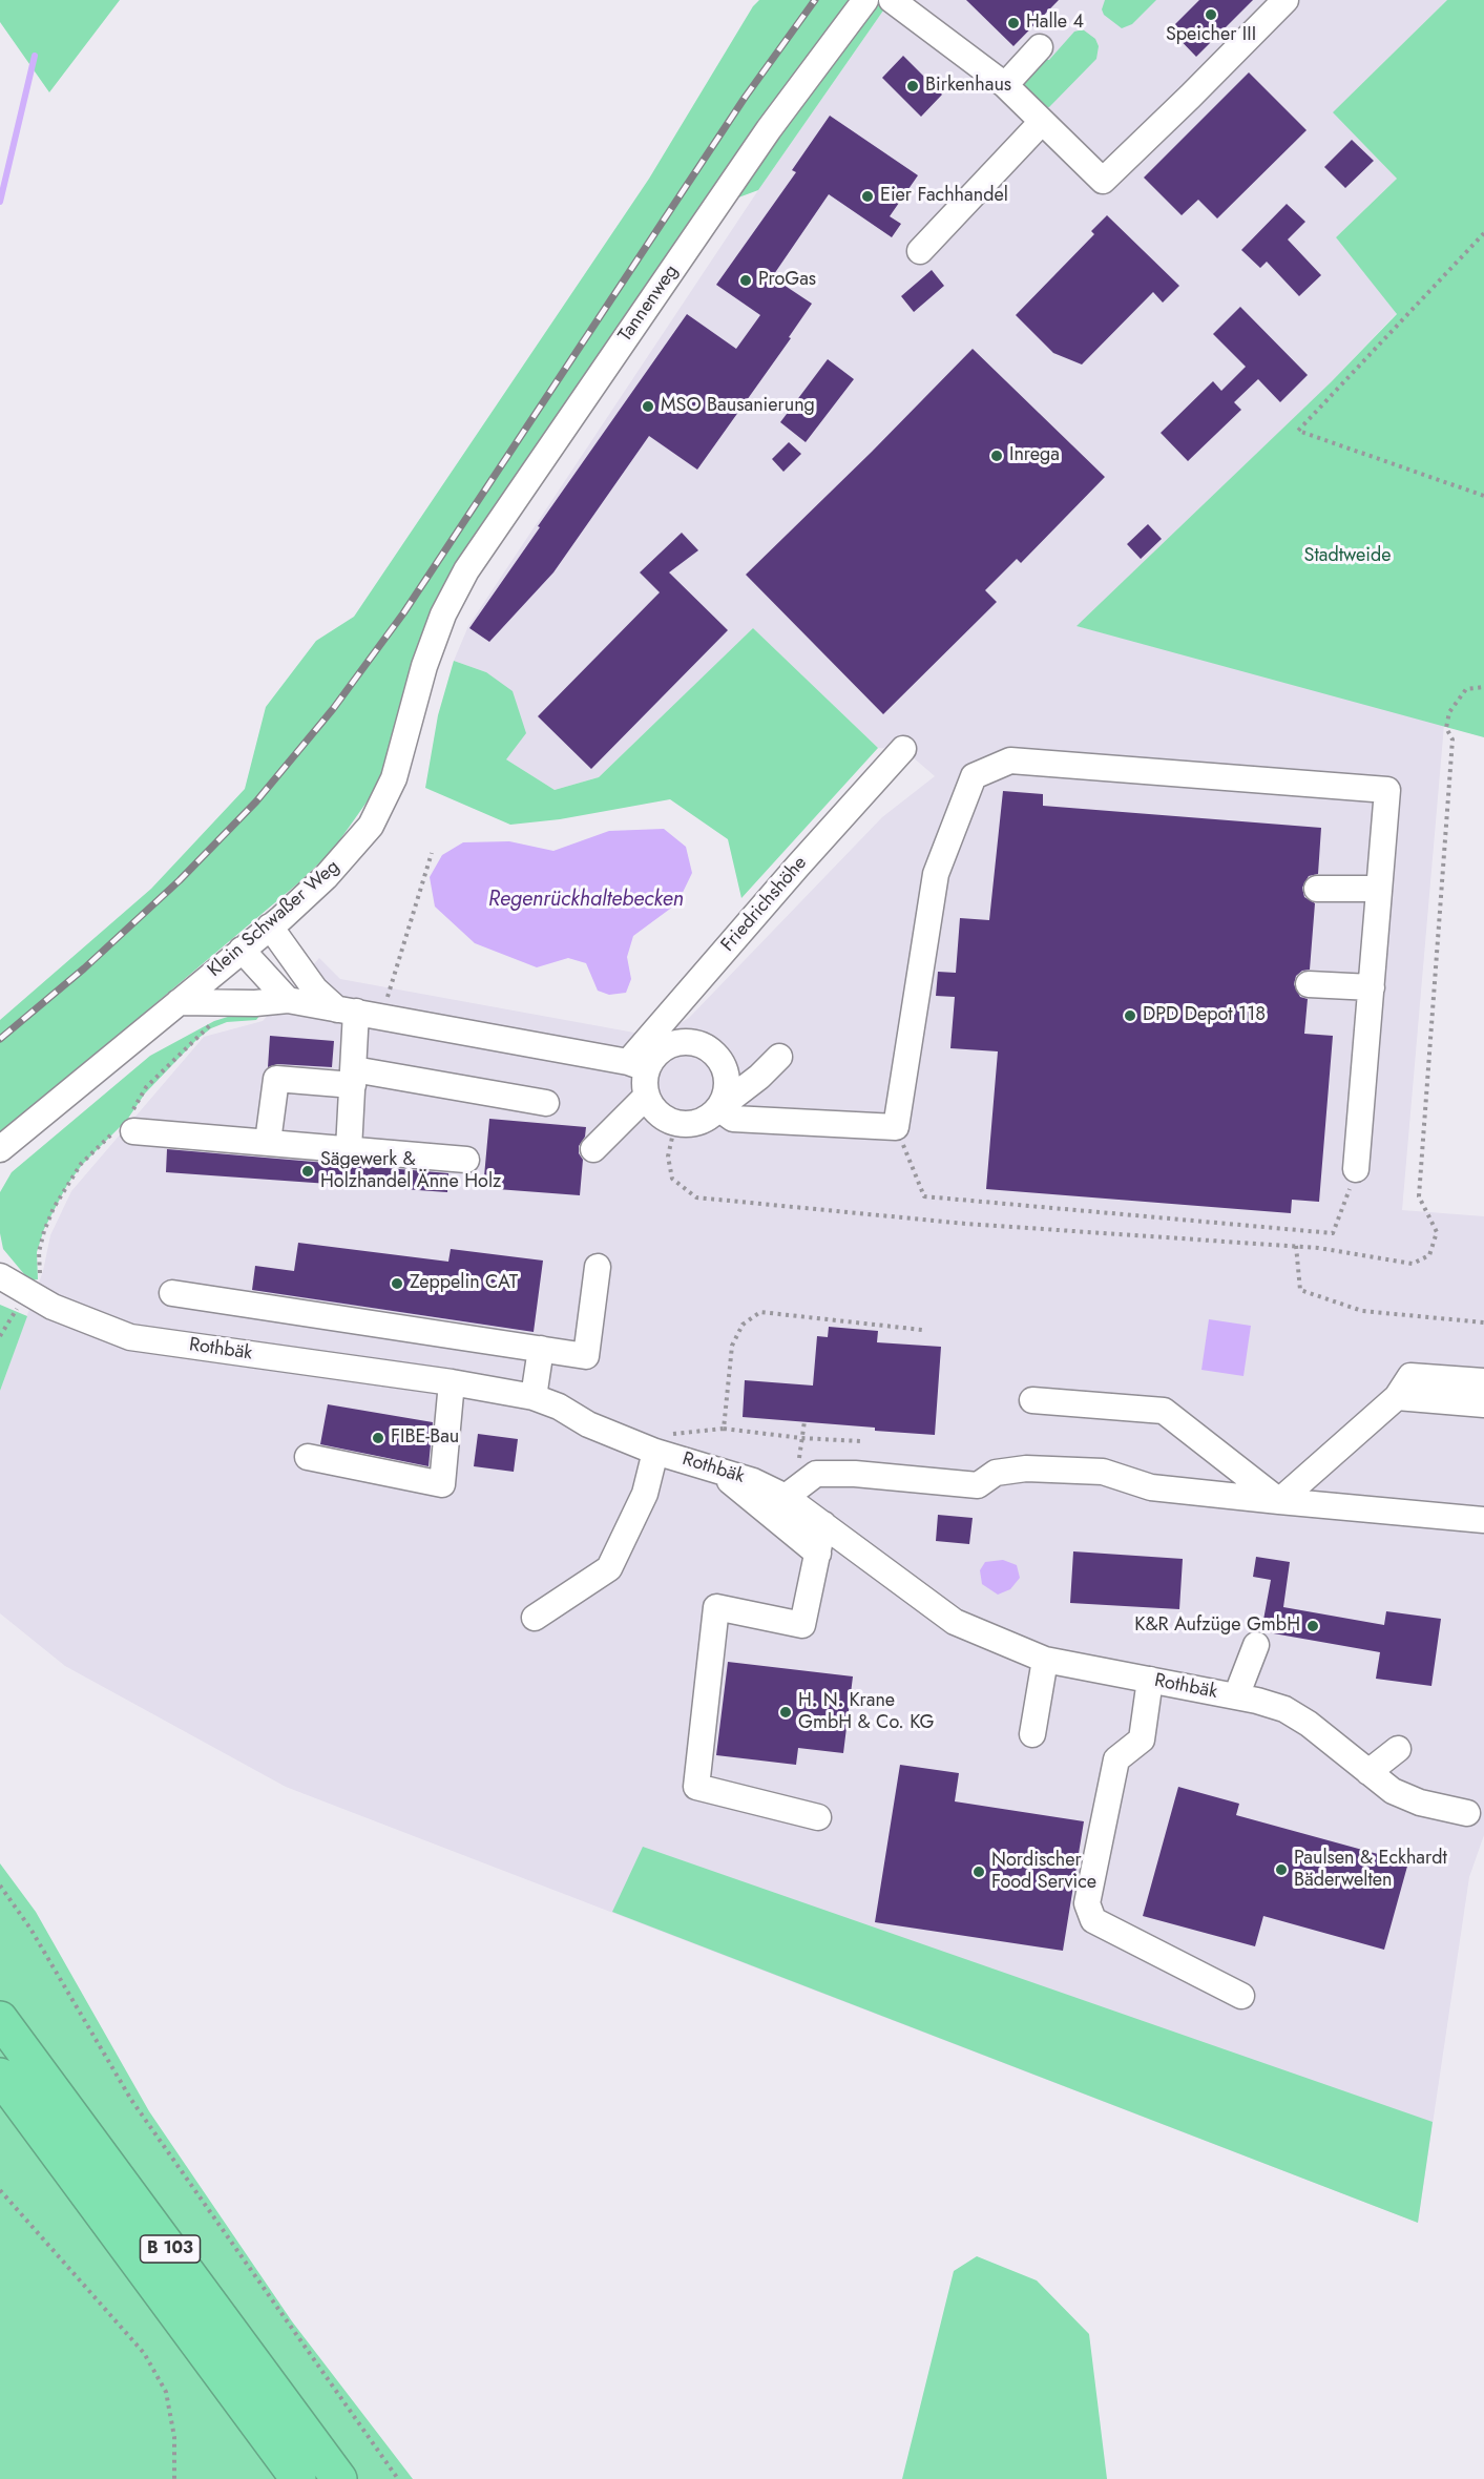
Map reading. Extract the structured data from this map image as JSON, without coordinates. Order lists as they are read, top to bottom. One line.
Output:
{"streets":{"highway":["B 103"],"street":["Tannenweg","Friedrichshöhe","Klein Schwaßer Weg","Rothbäk"]},"crossings":[["Tannenweg","Klein Schwaßer Weg"]],"water":["Regenrückhaltebecken"],"parks":["Stadtweide"],"places":["Speicher III","Halle 4","Birkenhaus","Eier Fachhandel","ProGas","MSO Bausanierung","Inrega","DPD Depot 118","Sägewerk & Holzhandel Änne Holz","Zeppelin CAT","FIBE-Bau","K&R Aufzüge GmbH","H. N. Krane GmbH & Co. KG","Paulsen & Eckhardt Bäderwelten","Nordischer Food Service"]}
